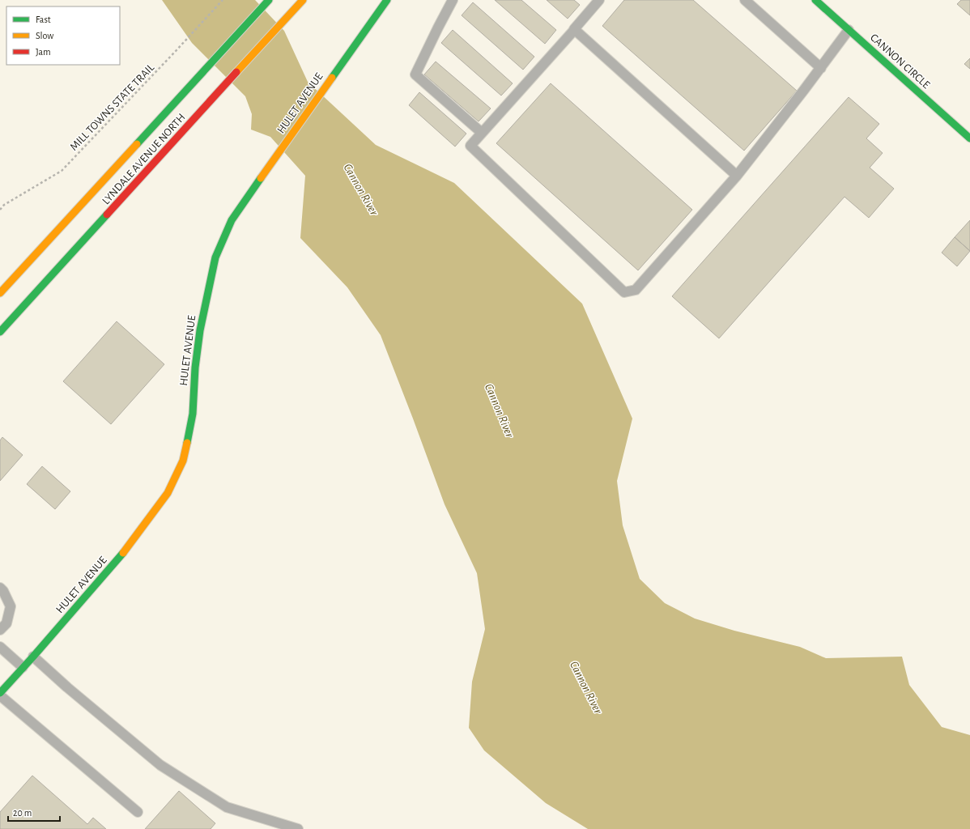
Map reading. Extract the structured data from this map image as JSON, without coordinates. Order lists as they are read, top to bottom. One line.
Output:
{"streets":{"main road":["CANNON CIRCLE","HULET AVENUE","LYNDALE AVENUE NORTH"],"path":["MILL TOWNS STATE TRAIL"]},"water":["Cannon River"],"legend":["Fast","Slow","Jam"],"scale_bar":"20 m"}
